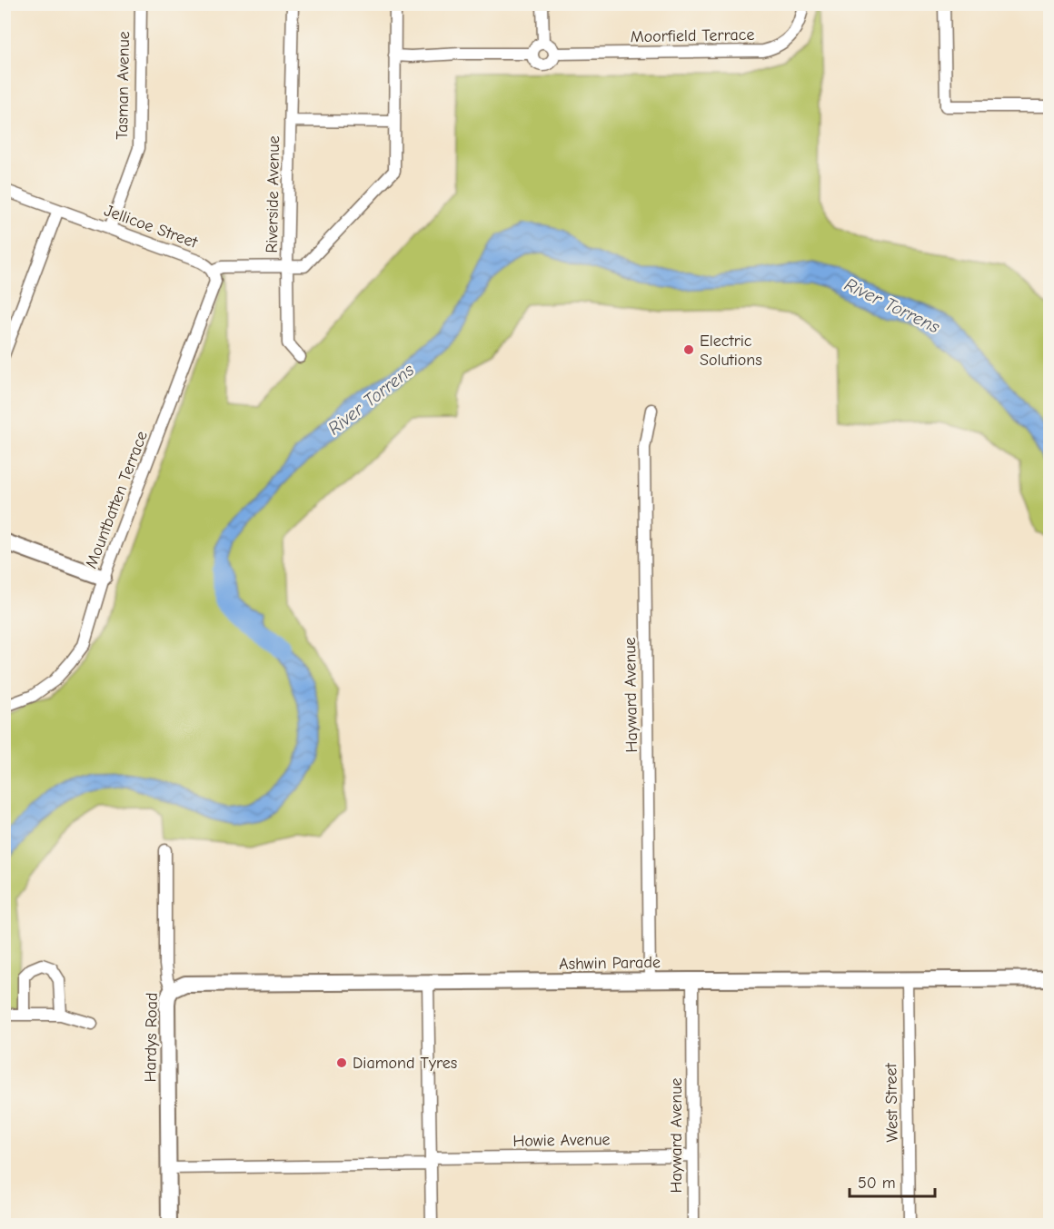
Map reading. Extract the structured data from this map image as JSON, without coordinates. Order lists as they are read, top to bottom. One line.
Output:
{"streets":{"street":["Moorfield Terrace","Tasman Avenue","Riverside Avenue","Jellicoe Street","Mountbatten Terrace","Hayward Avenue","Ashwin Parade","Hardys Road","West Street","Howie Avenue"]},"crossings":[["Tasman Avenue","Jellicoe Street"],["Jellicoe Street","Mountbatten Terrace"],["Hayward Avenue","Ashwin Parade"],["Hayward Avenue","Howie Avenue"],["Ashwin Parade","Hardys Road"],["Ashwin Parade","West Street"],["Hardys Road","Howie Avenue"]],"water":["River Torrens"],"places":["Electric Solutions","Diamond Tyres"],"scale_bar":"50 m"}
